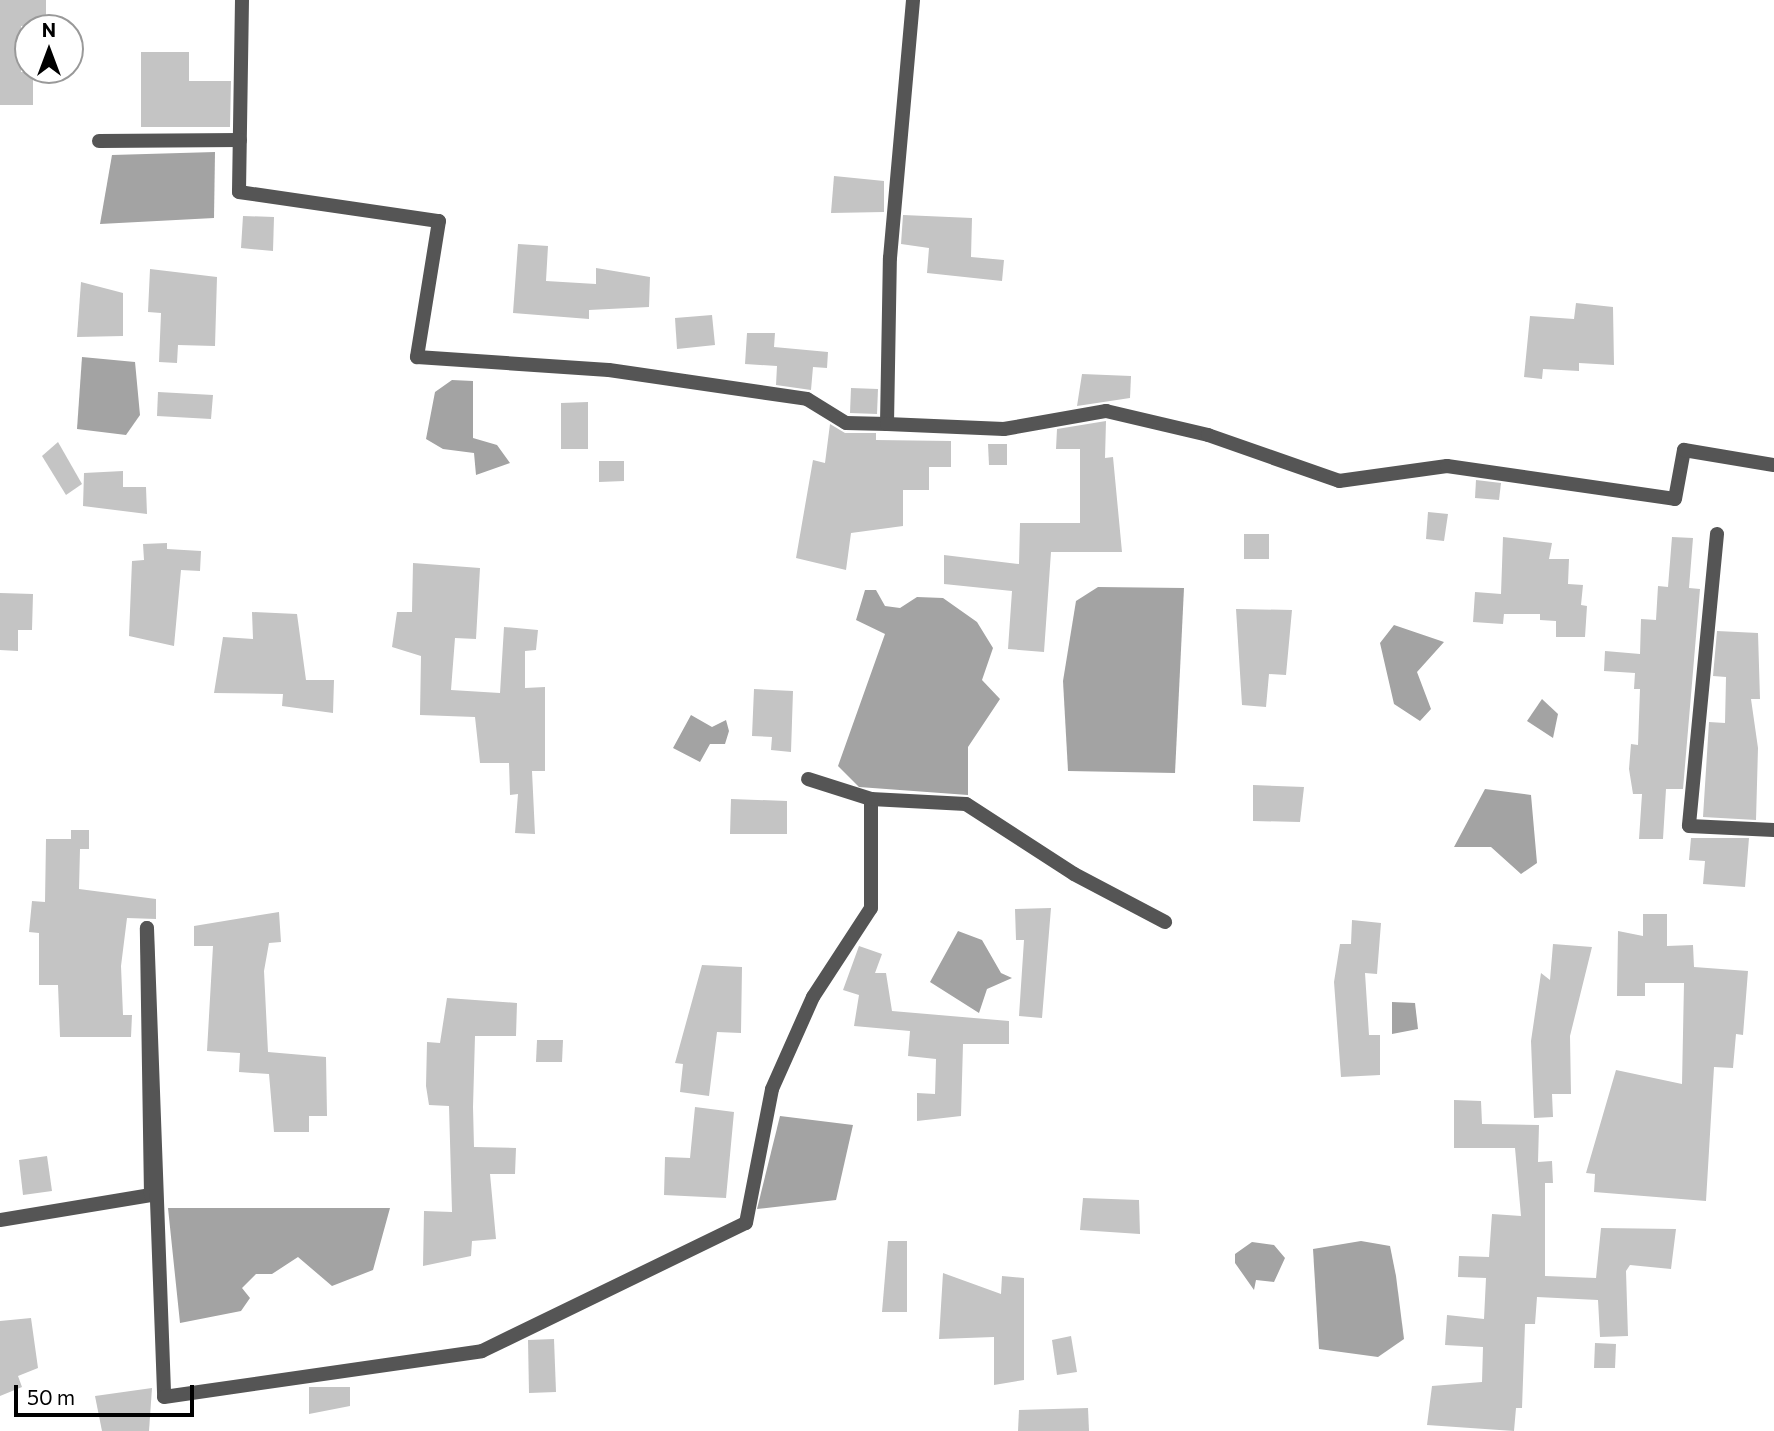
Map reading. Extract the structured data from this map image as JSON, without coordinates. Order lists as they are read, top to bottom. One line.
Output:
{"scale_bar":"50 m","north":"top"}
